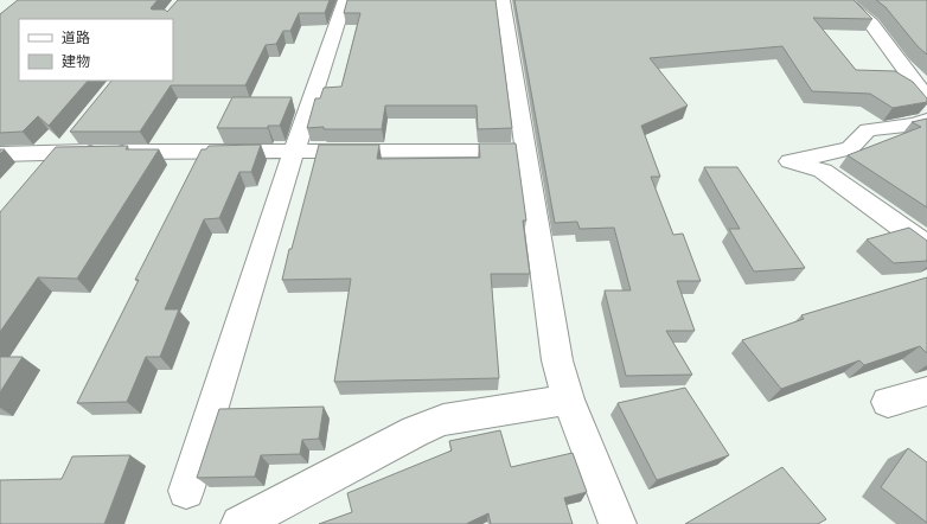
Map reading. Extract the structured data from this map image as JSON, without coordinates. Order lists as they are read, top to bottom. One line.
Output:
{"legend":["道路","建物"]}
